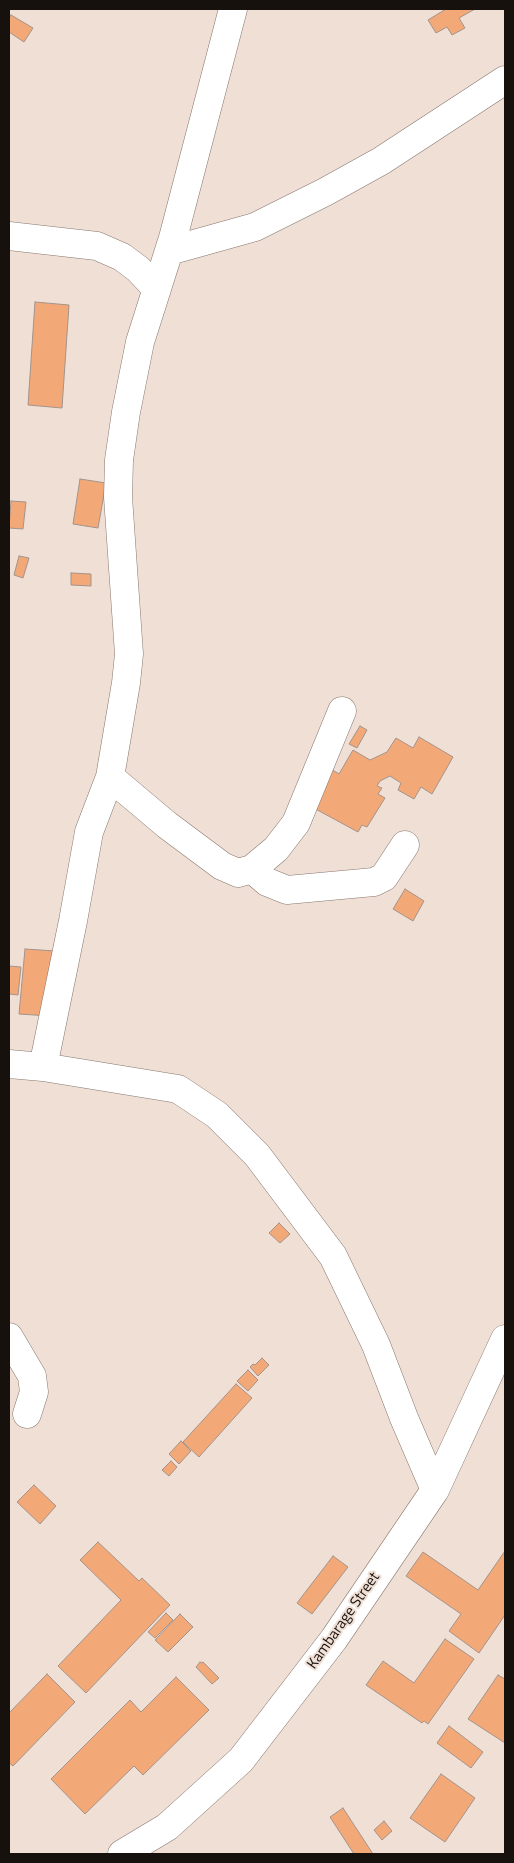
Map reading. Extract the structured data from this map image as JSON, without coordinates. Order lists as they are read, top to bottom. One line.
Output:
{"streets":{"street":["Kambarage Street"]}}
